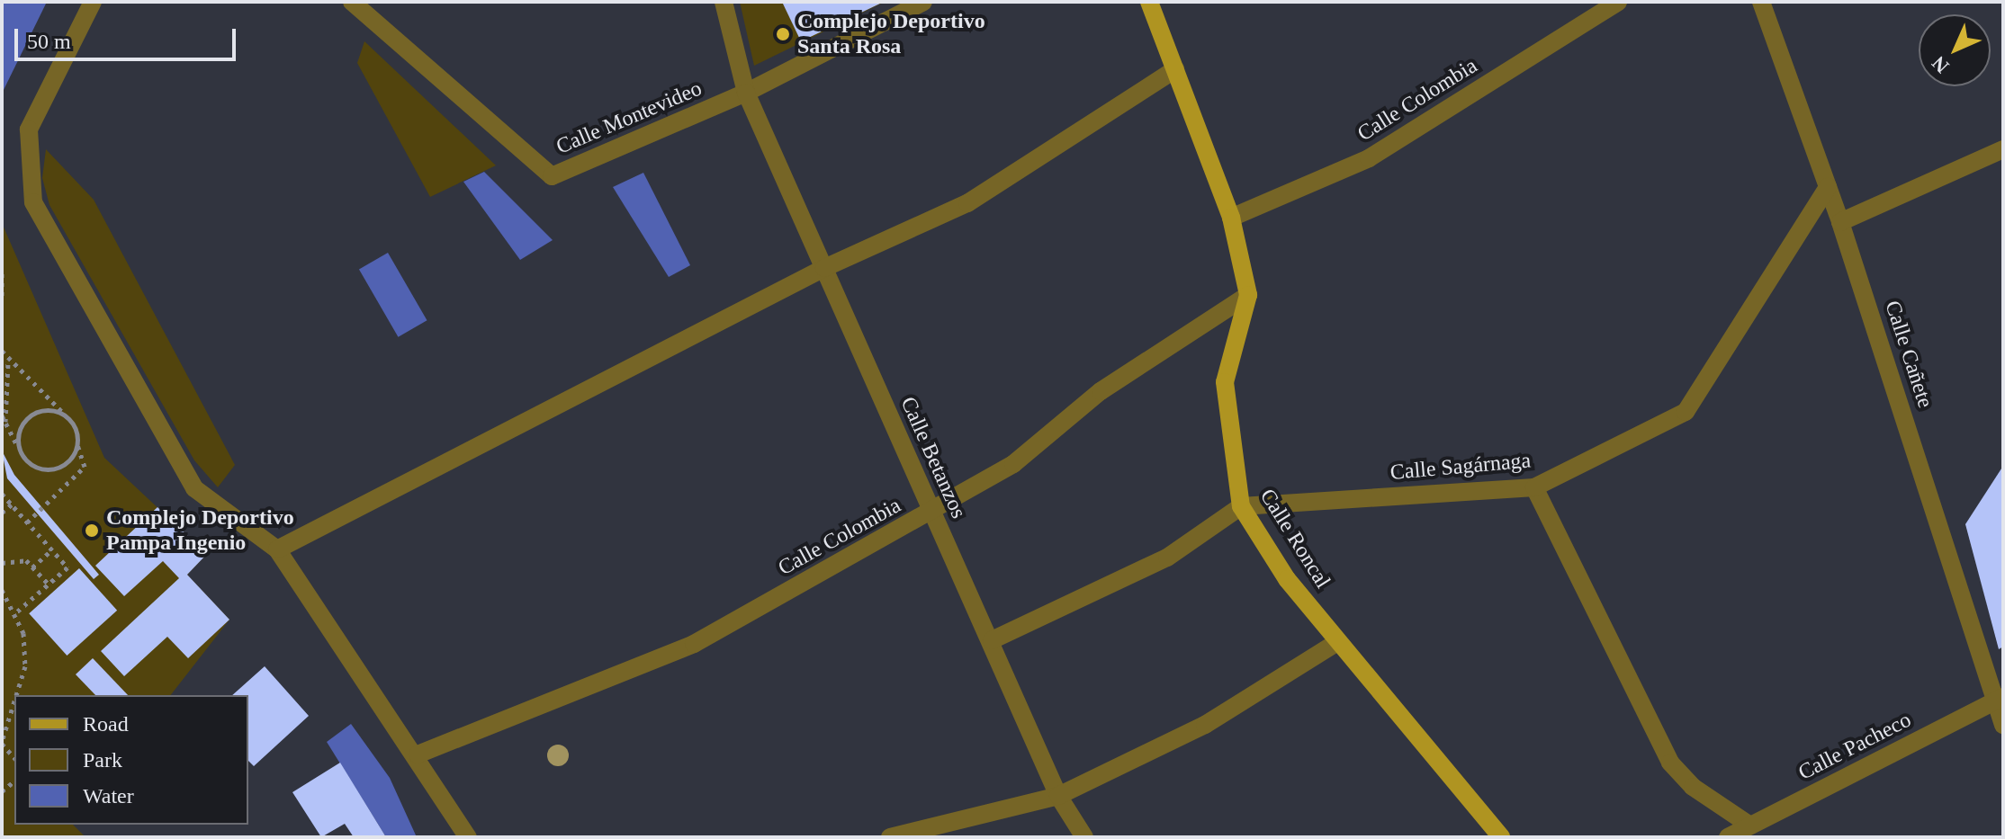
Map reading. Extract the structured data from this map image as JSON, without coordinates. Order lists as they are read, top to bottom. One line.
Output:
{"streets":{"main road":["Calle Roncal"],"street":["Calle Colombia","Calle Montevideo","Calle Cañete","Calle Betanzos","Calle Sagárnaga","Calle Pacheco"]},"crossings":[["Calle Colombia","Calle Betanzos"],["Calle Colombia","Calle Roncal"],["Calle Montevideo","Calle Betanzos"],["Calle Cañete","Calle Sagárnaga"],["Calle Cañete","Calle Pacheco"],["Calle Sagárnaga","Calle Roncal"]],"places":["Complejo Deportivo Santa Rosa","Complejo Deportivo Pampa Ingenio"],"legend":["Road","Park","Water"],"scale_bar":"50 m","north":"bottom left"}
